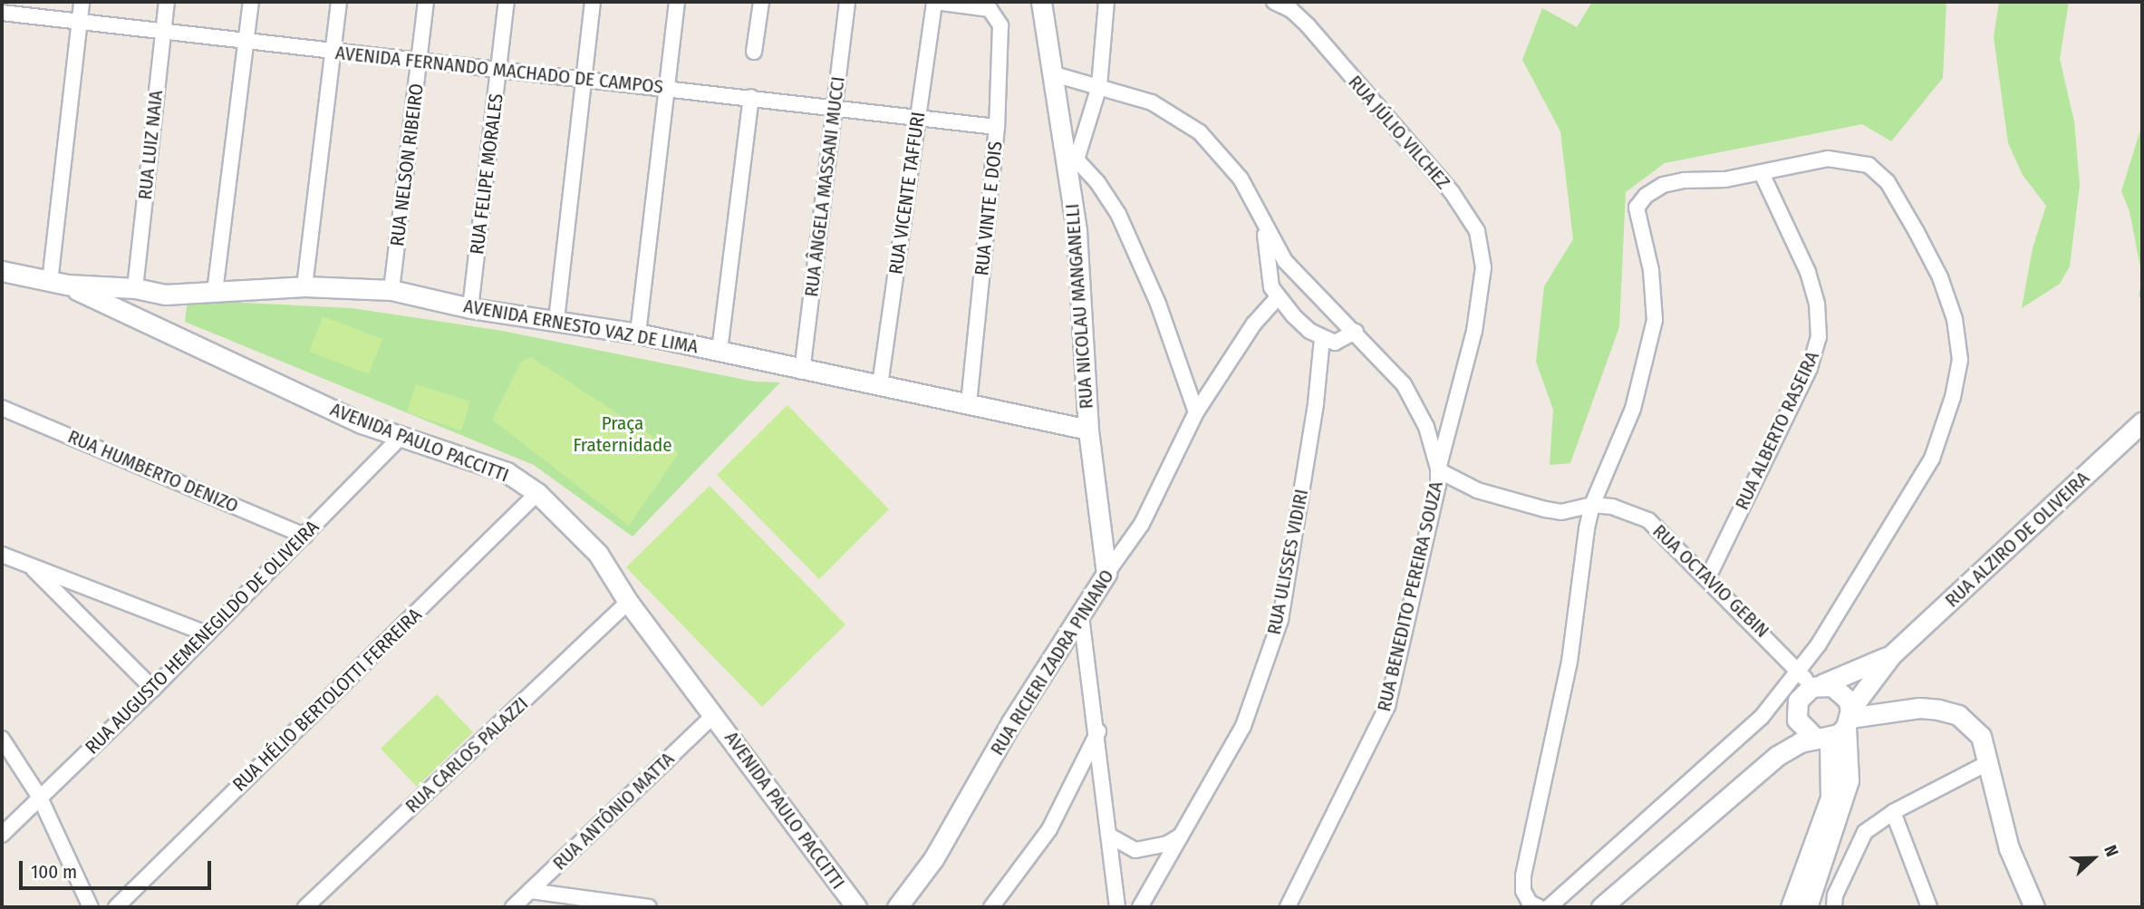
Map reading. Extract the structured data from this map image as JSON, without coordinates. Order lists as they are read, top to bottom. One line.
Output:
{"streets":{"street":["AVENIDA FERNANDO MACHADO DE CAMPOS","RUA JÚLIO VILCHEZ","RUA LUIZ NAIA","RUA NELSON RIBEIRO","RUA FELIPE MORALES","RUA ÂNGELA MASSANI MUCCI","RUA VICENTE TAFFURI","RUA VINTE E DOIS","RUA NICOLAU MANGANELLI","AVENIDA ERNESTO VAZ DE LIMA","RUA ALBERTO RASEIRA","AVENIDA PAULO PACCITTI","RUA HUMBERTO DENIZO","RUA ALZIRO DE OLIVEIRA","RUA ULISSES VIDIRI","RUA OCTAVIO GEBIN","RUA BENEDITO PEREIRA SOUZA","RUA AUGUSTO HEMENEGILDO DE OLIVEIRA","RUA RICIERI ZADRA PINIANO","RUA HÉLIO BERTOLOTTI FERREIRA","RUA CARLOS PALAZZI","RUA ANTÔNIO MATTA"]},"crossings":[["AVENIDA FERNANDO MACHADO DE CAMPOS","RUA LUIZ NAIA"],["AVENIDA FERNANDO MACHADO DE CAMPOS","RUA NELSON RIBEIRO"],["AVENIDA FERNANDO MACHADO DE CAMPOS","RUA FELIPE MORALES"],["AVENIDA FERNANDO MACHADO DE CAMPOS","RUA ÂNGELA MASSANI MUCCI"],["AVENIDA FERNANDO MACHADO DE CAMPOS","RUA VICENTE TAFFURI"],["AVENIDA FERNANDO MACHADO DE CAMPOS","RUA VINTE E DOIS"],["RUA JÚLIO VILCHEZ","RUA BENEDITO PEREIRA SOUZA"],["RUA LUIZ NAIA","AVENIDA ERNESTO VAZ DE LIMA"],["RUA NELSON RIBEIRO","AVENIDA ERNESTO VAZ DE LIMA"],["RUA FELIPE MORALES","AVENIDA ERNESTO VAZ DE LIMA"],["RUA ÂNGELA MASSANI MUCCI","AVENIDA ERNESTO VAZ DE LIMA"],["RUA VICENTE TAFFURI","RUA VINTE E DOIS"],["RUA VICENTE TAFFURI","AVENIDA ERNESTO VAZ DE LIMA"],["RUA VINTE E DOIS","AVENIDA ERNESTO VAZ DE LIMA"],["RUA NICOLAU MANGANELLI","AVENIDA ERNESTO VAZ DE LIMA"],["RUA NICOLAU MANGANELLI","RUA RICIERI ZADRA PINIANO"],["AVENIDA ERNESTO VAZ DE LIMA","AVENIDA PAULO PACCITTI"],["RUA ALBERTO RASEIRA","RUA OCTAVIO GEBIN"],["AVENIDA PAULO PACCITTI","RUA AUGUSTO HEMENEGILDO DE OLIVEIRA"],["AVENIDA PAULO PACCITTI","RUA HÉLIO BERTOLOTTI FERREIRA"],["AVENIDA PAULO PACCITTI","RUA CARLOS PALAZZI"],["AVENIDA PAULO PACCITTI","RUA ANTÔNIO MATTA"],["RUA HUMBERTO DENIZO","RUA AUGUSTO HEMENEGILDO DE OLIVEIRA"],["RUA ALZIRO DE OLIVEIRA","RUA OCTAVIO GEBIN"]],"parks":["Praça Fraternidade"],"scale_bar":"100 m","north":"right"}
